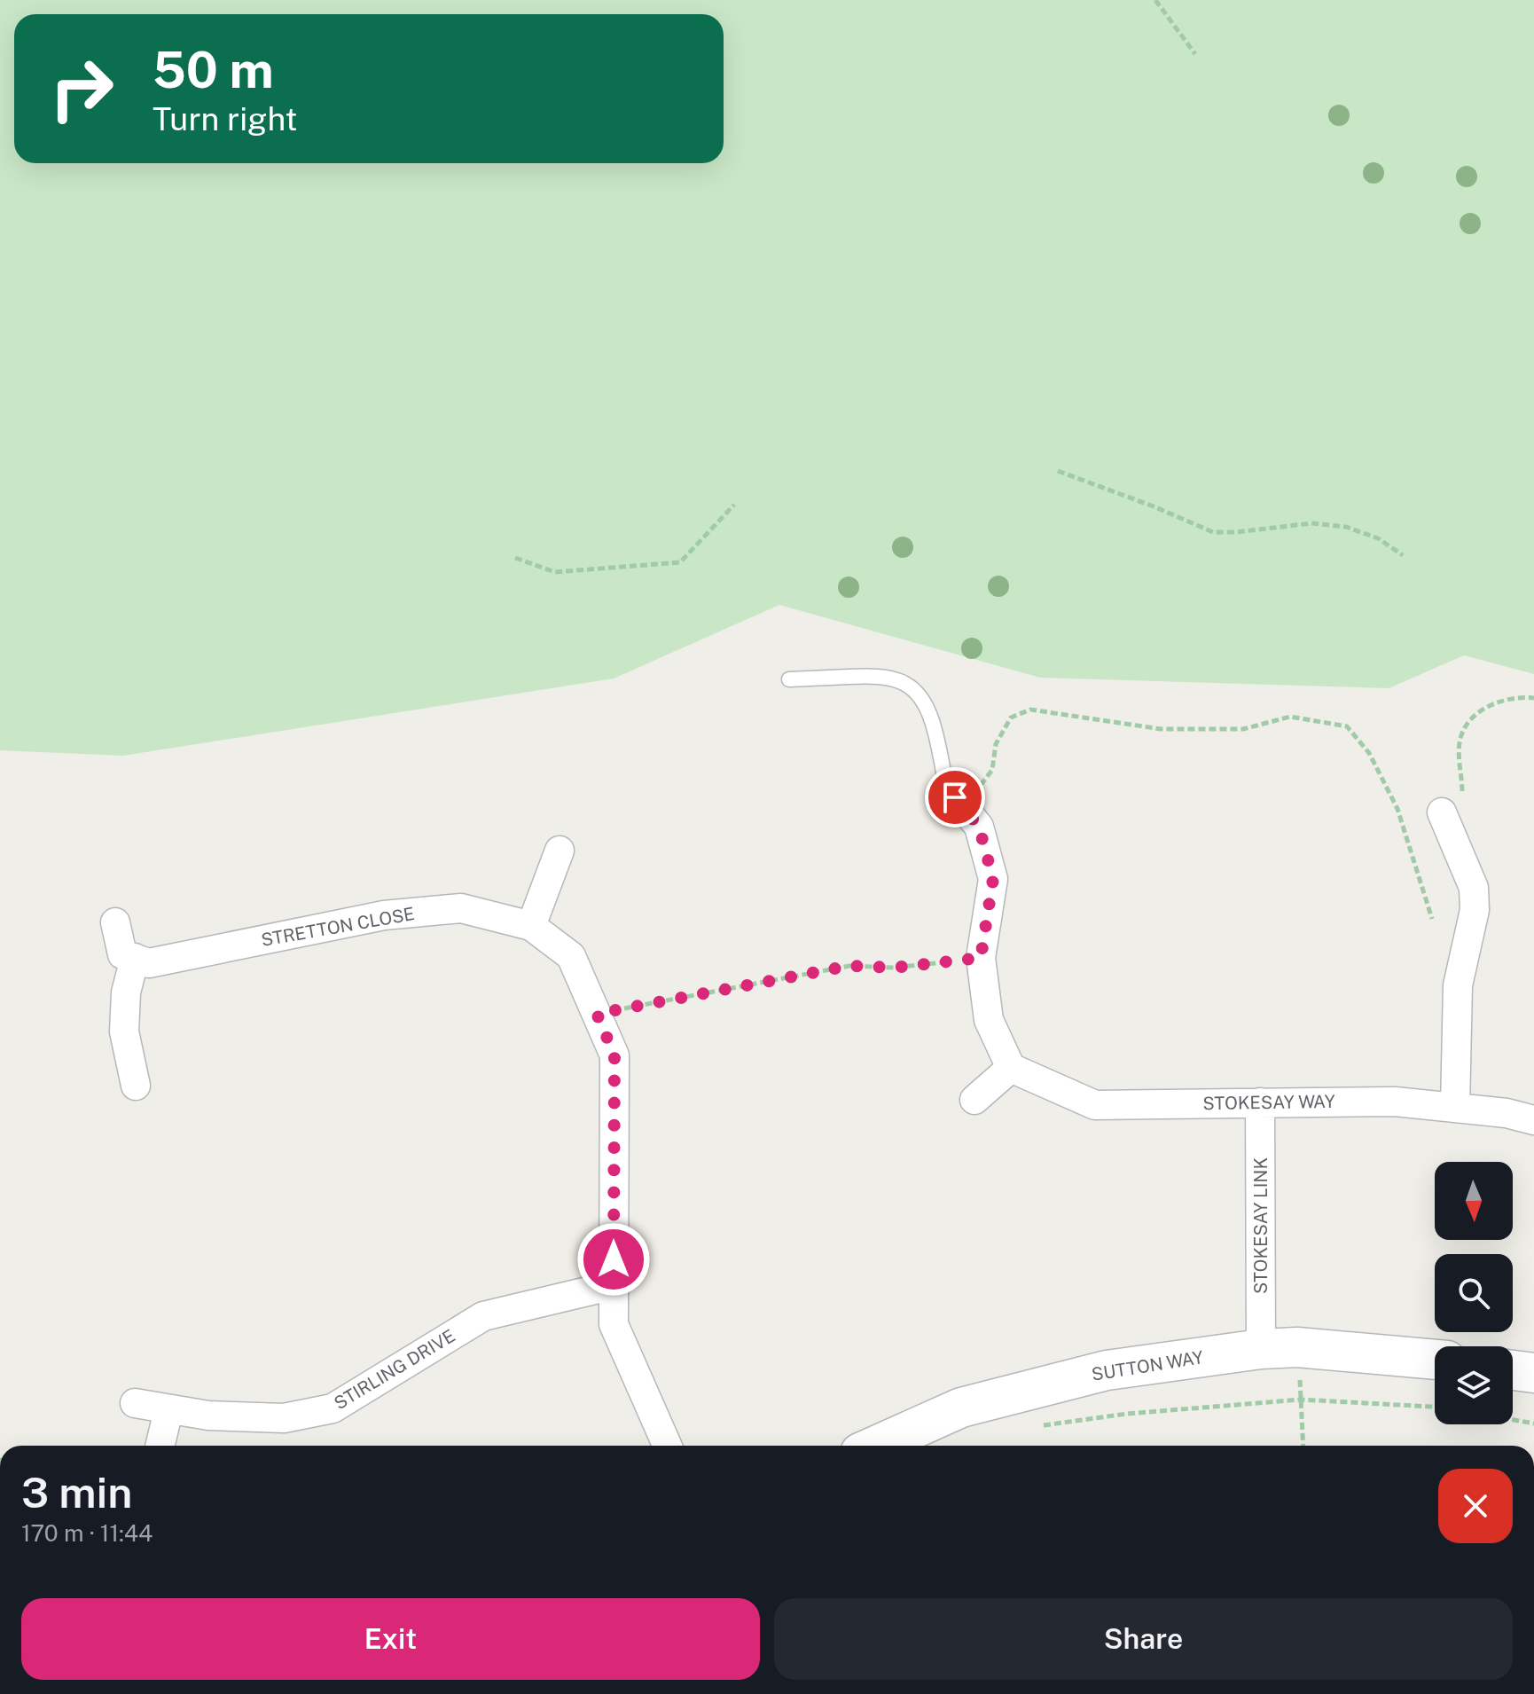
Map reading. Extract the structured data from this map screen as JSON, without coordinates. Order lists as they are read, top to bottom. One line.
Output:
{"streets":{"street":["STRETTON CLOSE","STOKESAY WAY","STOKESAY LINK","SUTTON WAY","STIRLING DRIVE"]},"crossings":[["STRETTON CLOSE","STIRLING DRIVE"],["STOKESAY WAY","STOKESAY LINK"],["STOKESAY LINK","SUTTON WAY"]],"north":"bottom","page":{"turn":["50 m","Turn right"],"heading":["3 min","170 m · 11:44"],"buttons":["Exit","Share"]}}
